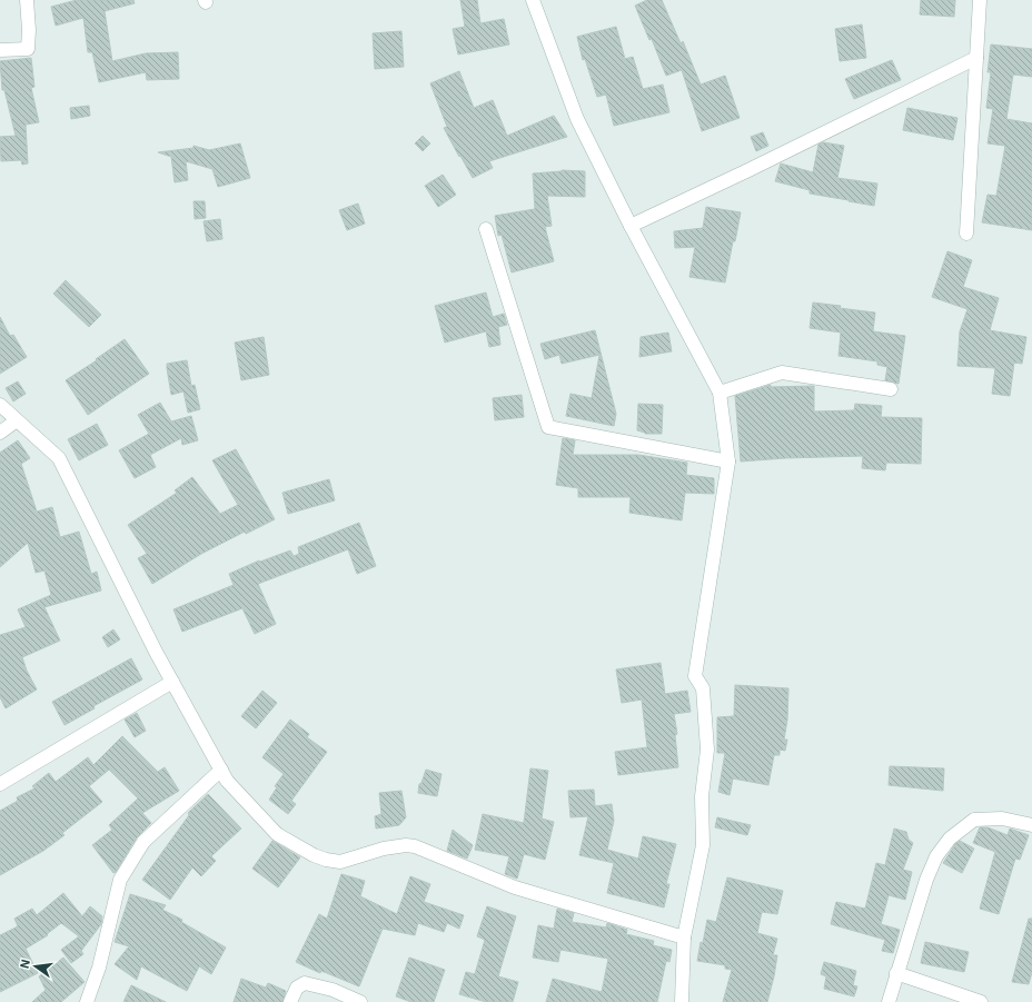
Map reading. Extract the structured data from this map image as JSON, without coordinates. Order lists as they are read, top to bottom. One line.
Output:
{"north":"left"}
